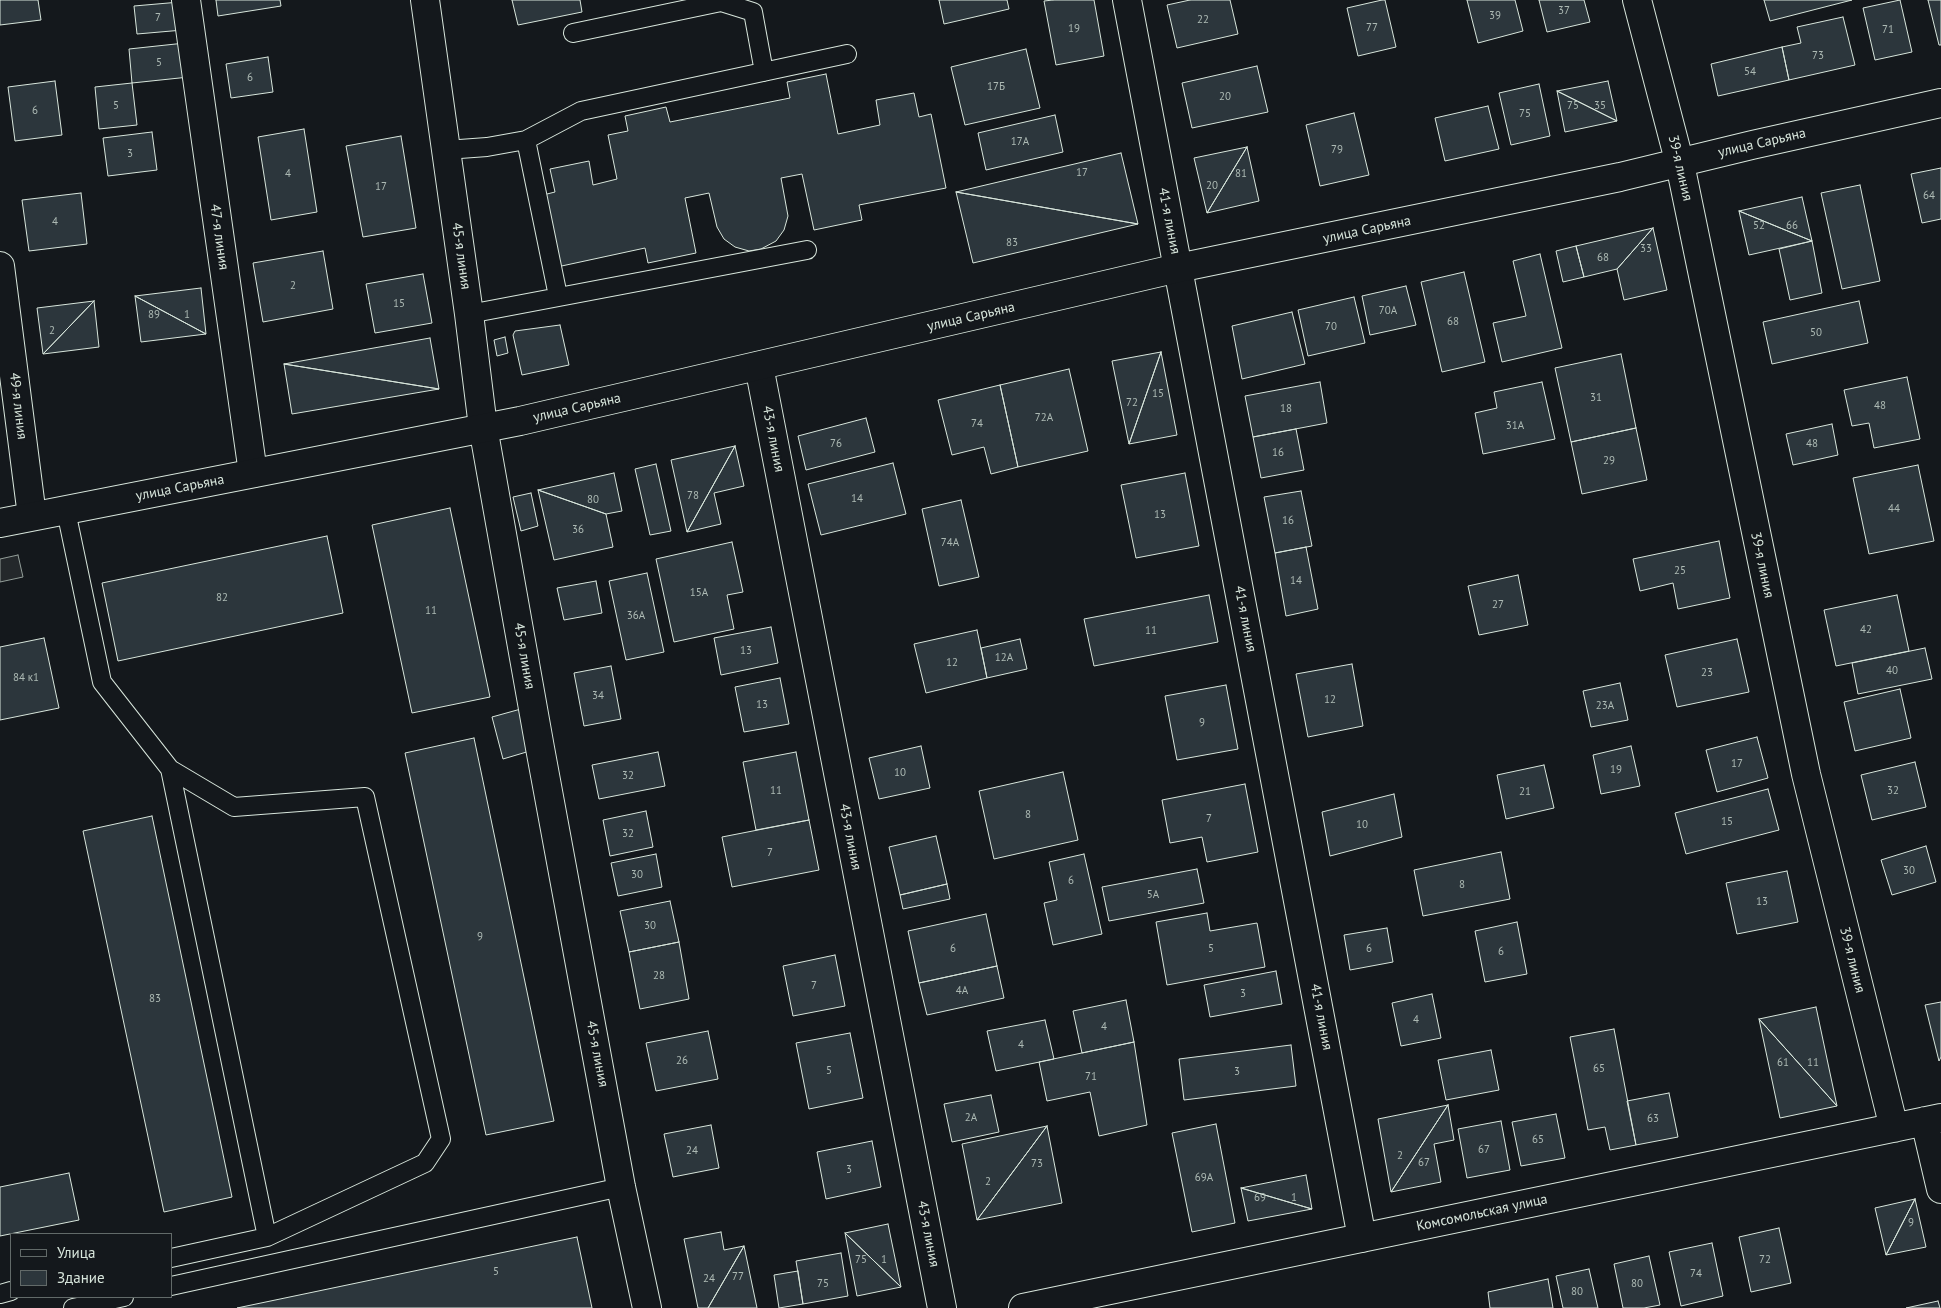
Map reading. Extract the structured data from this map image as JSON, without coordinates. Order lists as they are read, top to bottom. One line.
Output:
{"streets":{"street":["улица Сарьяна","39-я линия","41-я линия","47-я линия","45-я линия","49-я линия","43-я линия","Комсомольская улица"]},"crossings":[["улица Сарьяна","39-я линия"],["улица Сарьяна","41-я линия"],["улица Сарьяна","47-я линия"],["улица Сарьяна","45-я линия"],["улица Сарьяна","49-я линия"],["улица Сарьяна","43-я линия"],["39-я линия","Комсомольская улица"],["41-я линия","Комсомольская улица"]],"house_numbers":["37","39","7","22","77","19","71","73","5","54","6","17Б","20","5","75","35","6","75","17А","79","3","17","4","81","20","17","64","4","52","66","83","33","68","2","15","70А","89","1","68","70","2","50","15","31","72","48","18","72А","74","31А","76","48","16","29","78","14","80","44","13","16","36","74А","25","14","15А","82","27","11","36А","42","11","13","12А","12","40","23","84 к1","34","12","13","23А","9","17","19","10","32","11","32","21","8","7","15","10","32","7","30","30","6","8","5А","13","30","9","6","5","6","6","28","7","4А","3","83","4","4","4","26","61","11","65","5","3","71","2А","63","65","67","24","2","67","73","3","69А","2","69","1","9","75","1","72","5","74","77","24","75","80","80"],"legend":["Улица","Здание"]}
